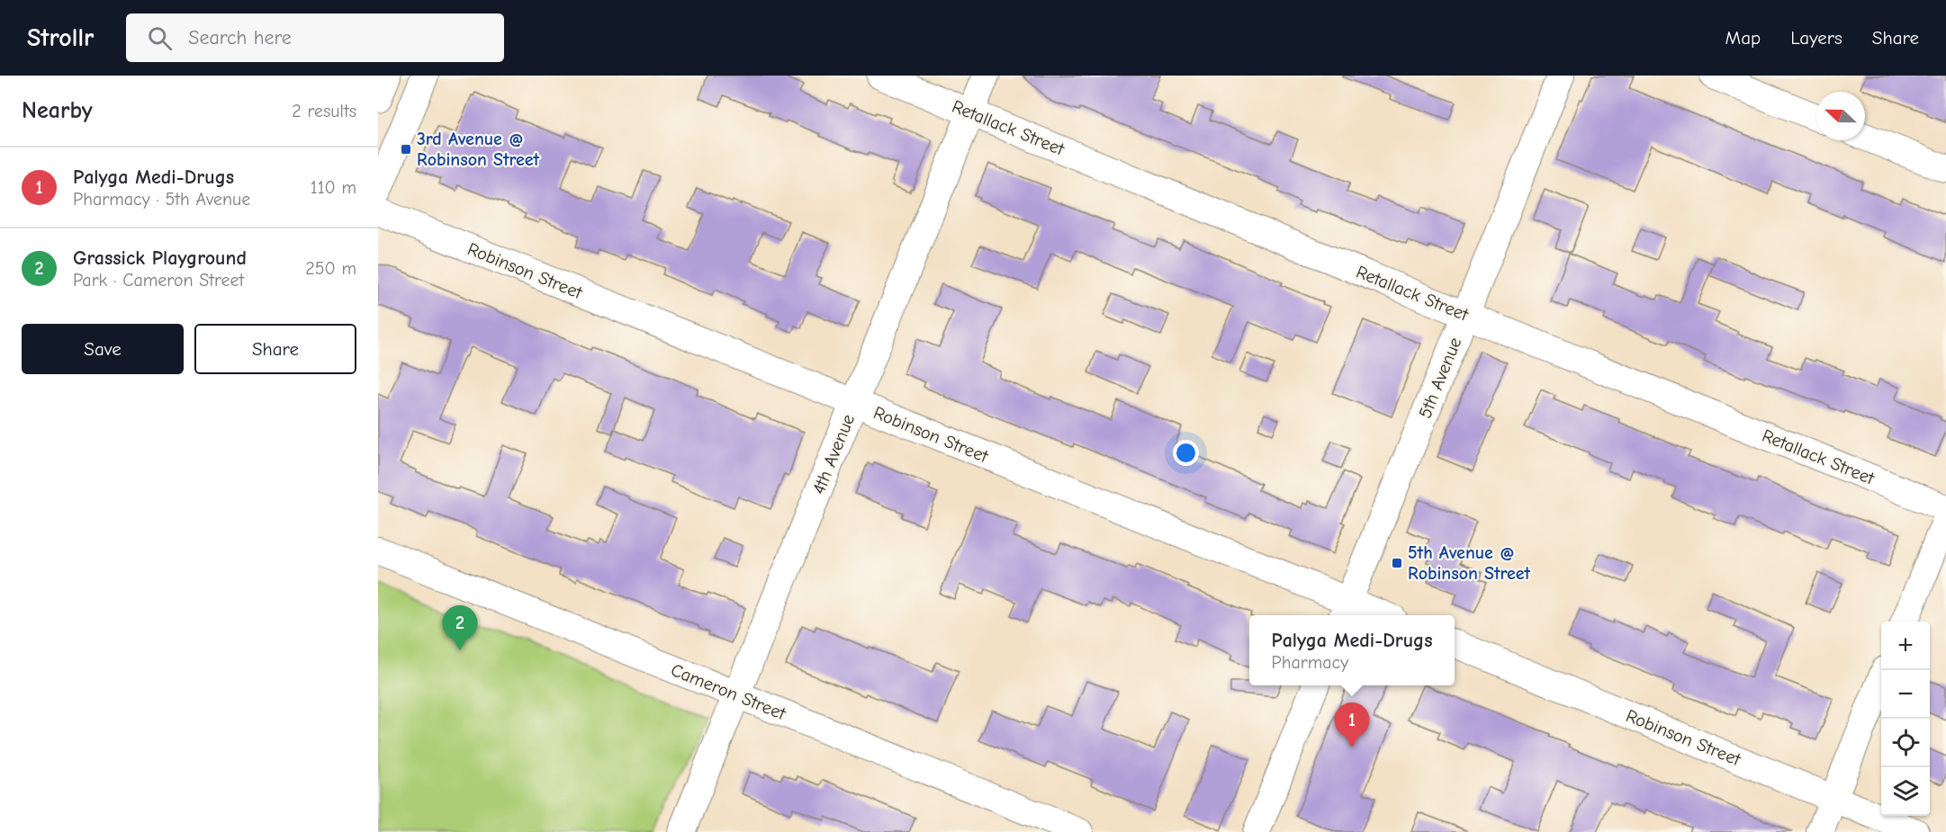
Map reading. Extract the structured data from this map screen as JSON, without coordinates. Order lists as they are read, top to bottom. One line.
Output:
{"streets":{"street":["Retallack Street","Robinson Street","5th Avenue","4th Avenue","Cameron Street"]},"crossings":[["Retallack Street","5th Avenue"],["Retallack Street","4th Avenue"],["Robinson Street","5th Avenue"],["Robinson Street","4th Avenue"],["4th Avenue","Cameron Street"]],"places":{"transit":["3rd Avenue @ Robinson Street","5th Avenue @ Robinson Street"]},"north":"left","page":{"header":"Strollr","search":"Search here","nav":["Map","Layers","Share"],"heading":["Nearby","2 results"],"list":[{"mark":"1","name":"Palyga Medi-Drugs","note":"Pharmacy · 5th Avenue","value":"110 m"},{"mark":"2","name":"Grassick Playground","note":"Park · Cameron Street","value":"250 m"}],"buttons":["Save","Share"],"pins":["2","1"],"popup":["Palyga Medi-Drugs","Pharmacy"],"map_buttons":["+","−"]}}
